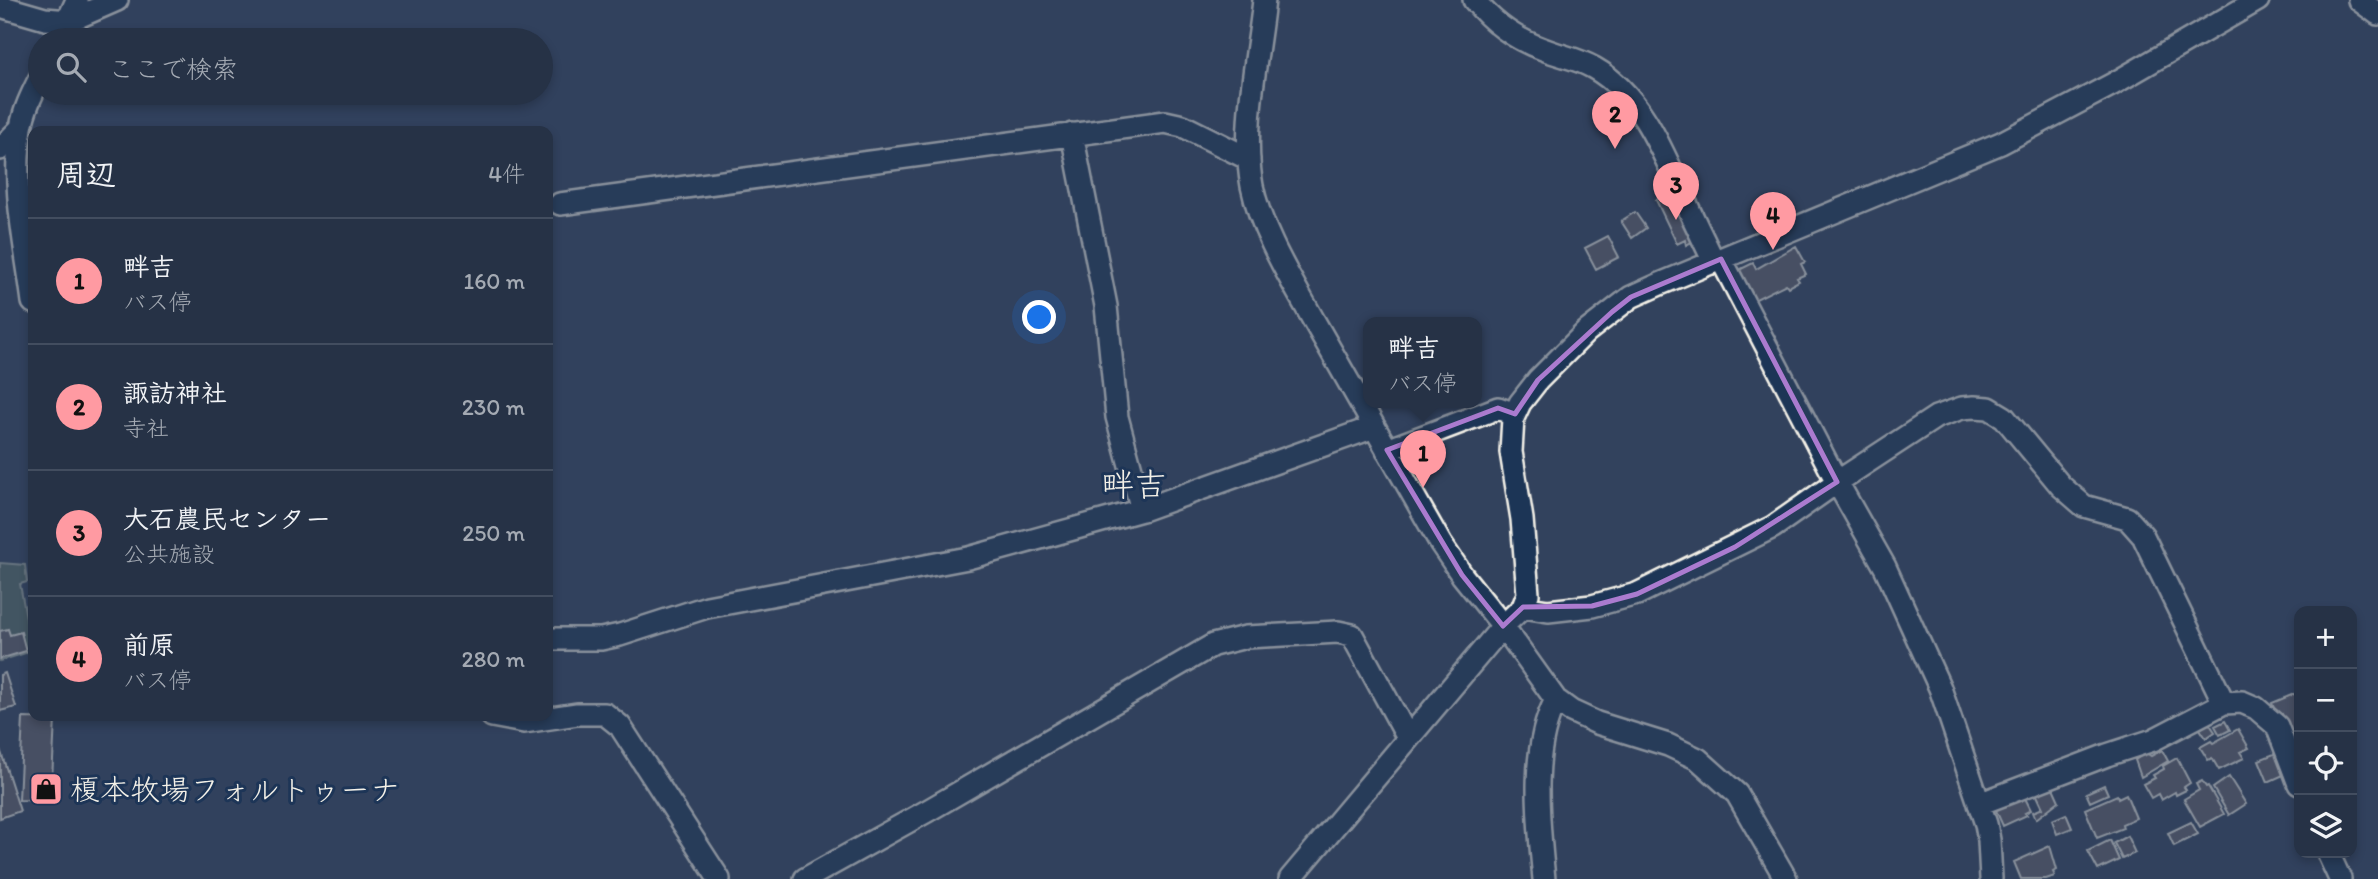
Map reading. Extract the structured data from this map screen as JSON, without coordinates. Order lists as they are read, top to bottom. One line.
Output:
{"districts":["畔吉"],"places":{"shop":["榎本牧場フォルトゥーナ"]},"page":{"search":"ここで検索","pins":["2","3","4","1"],"heading":["周辺","4件"],"list":[{"mark":"1","name":"畔吉","note":"バス停","value":"160 m"},{"mark":"2","name":"諏訪神社","note":"寺社","value":"230 m"},{"mark":"3","name":"大石農民センター","note":"公共施設","value":"250 m"},{"mark":"4","name":"前原","note":"バス停","value":"280 m"}],"popup":["畔吉","バス停"],"map_buttons":["+","−"]}}
